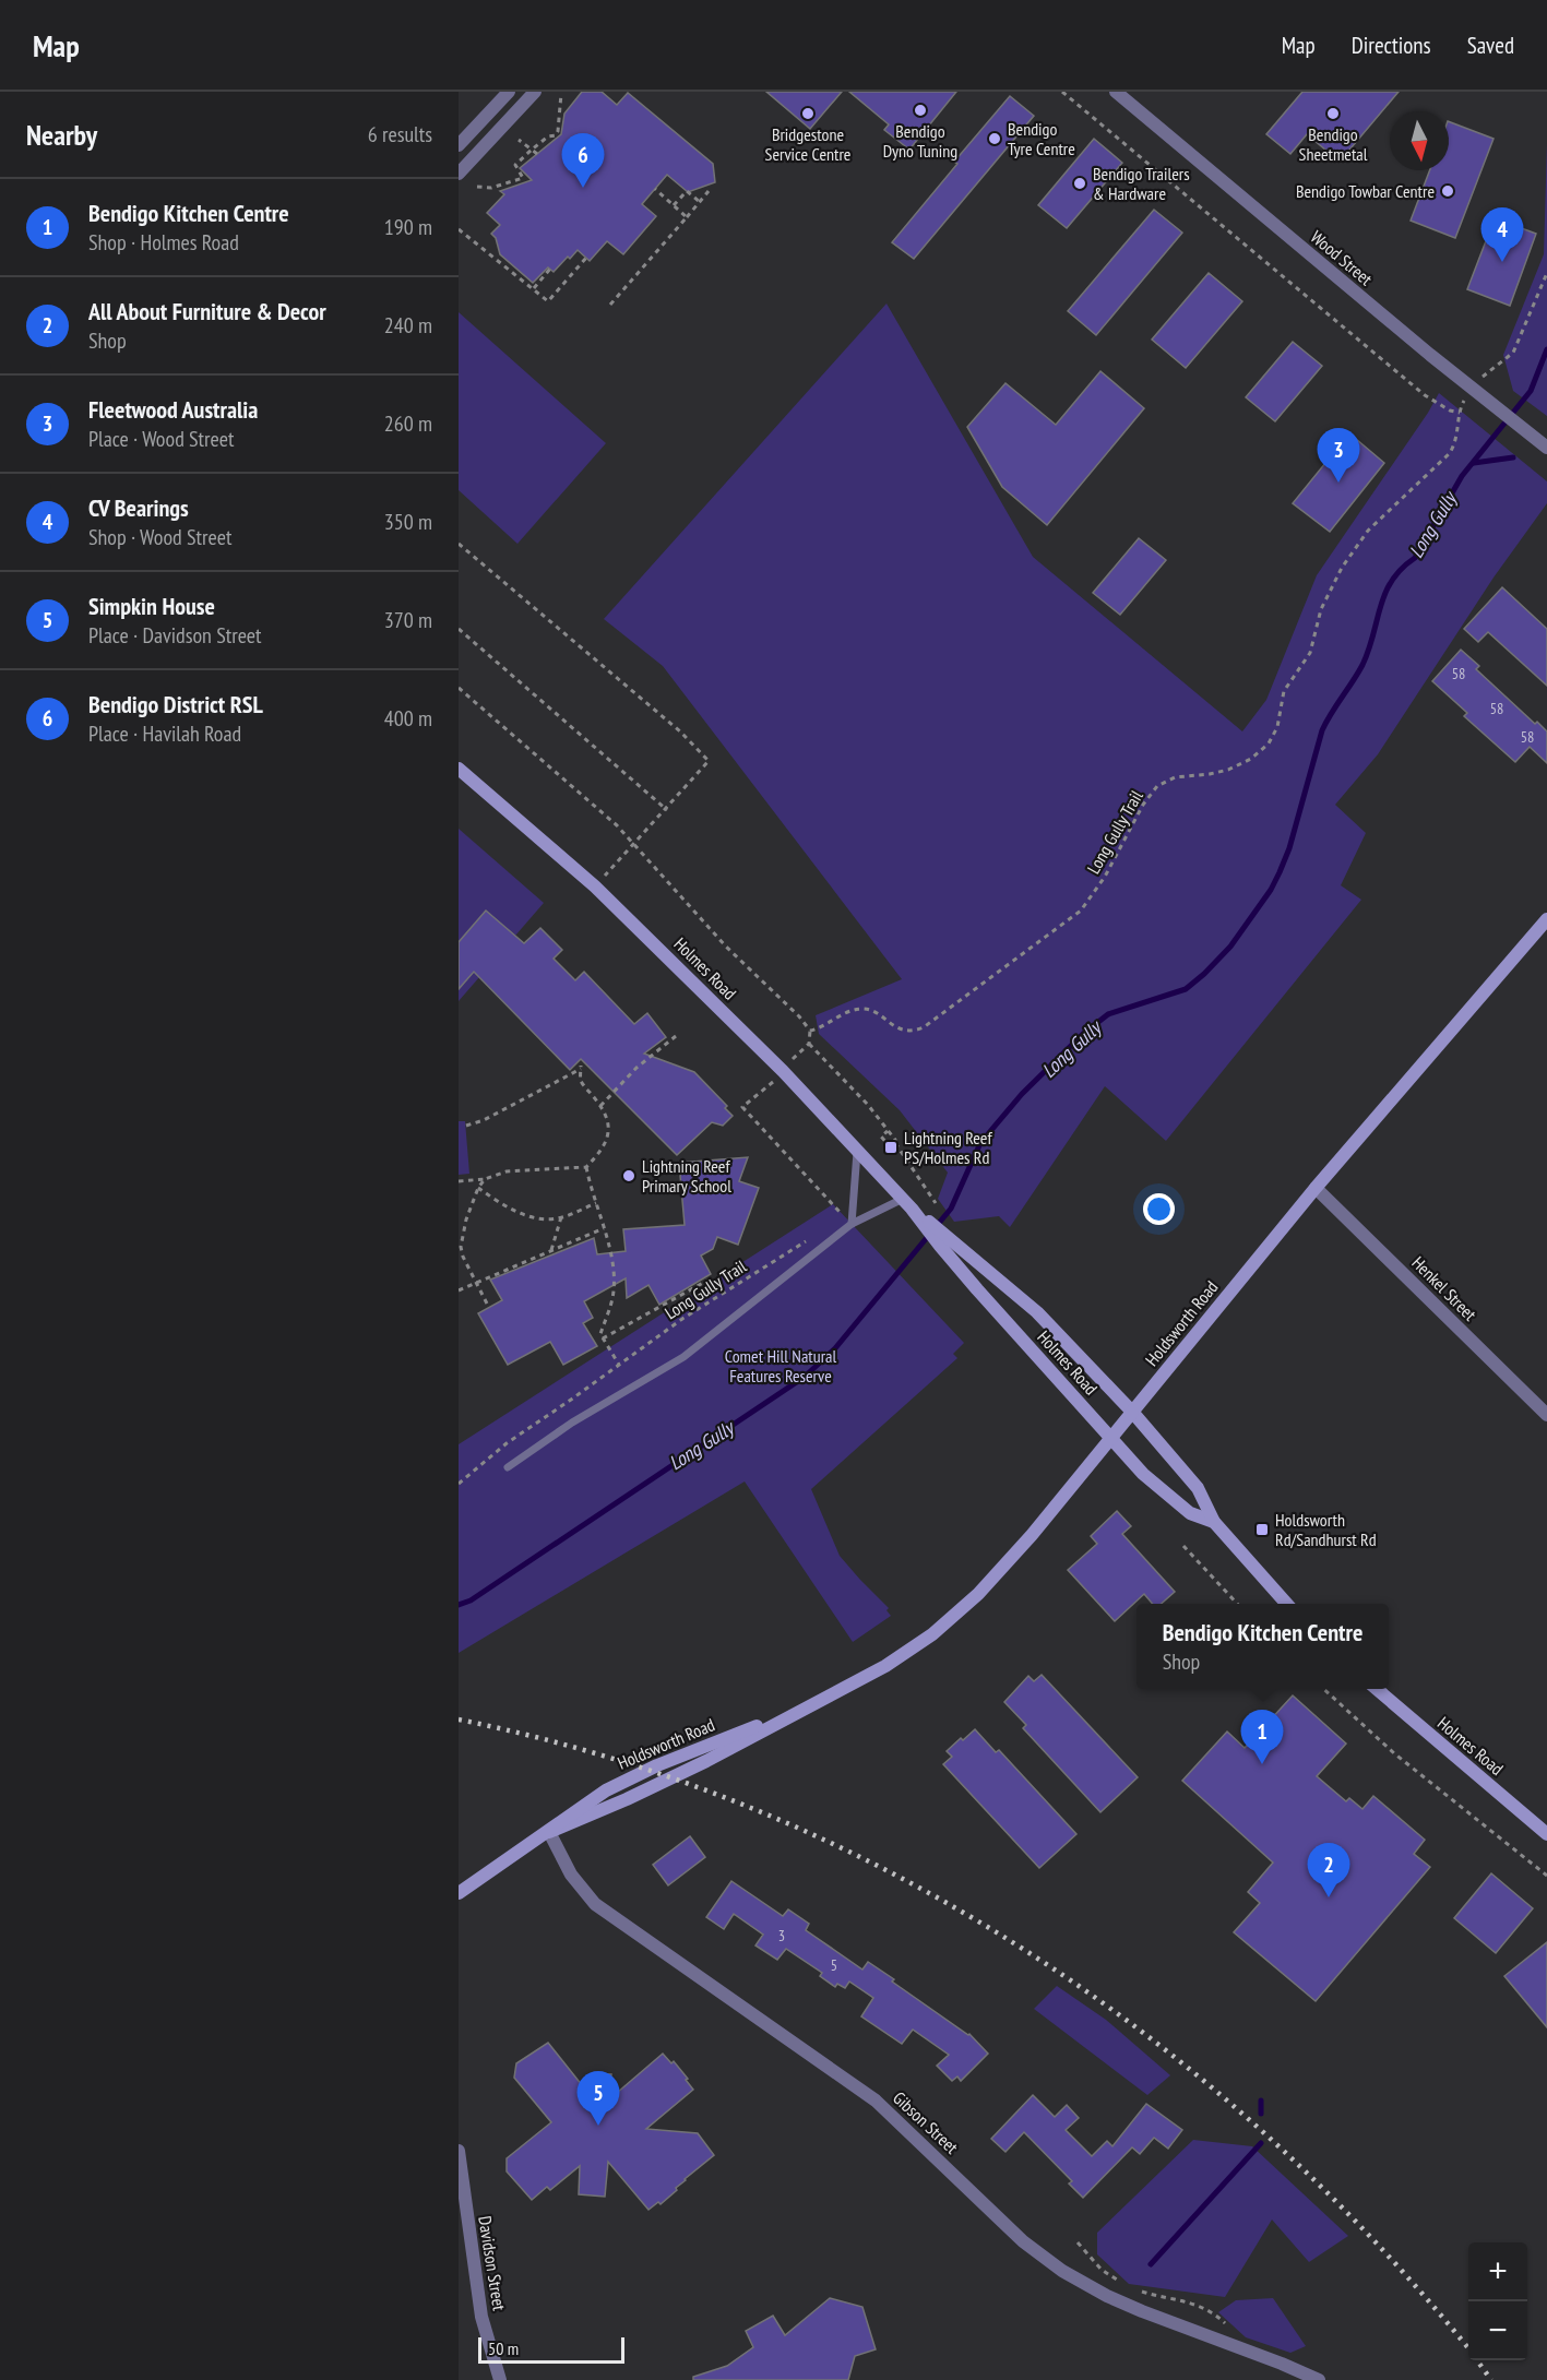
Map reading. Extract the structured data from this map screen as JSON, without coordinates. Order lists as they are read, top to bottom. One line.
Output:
{"streets":{"main road":["Holmes Road","Holdsworth Road"],"street":["Wood Street","Henkel Street","Gibson Street","Davidson Street"],"path":["Long Gully Trail"]},"crossings":[["Holmes Road","Holdsworth Road"],["Henkel Street","Holdsworth Road"],["Holdsworth Road","Gibson Street"]],"water":["Long Gully"],"parks":["Comet Hill Natural Features Reserve"],"places":{"other":["Bendigo Dyno Tuning","Bridgestone Service Centre","Bendigo Sheetmetal","Bendigo Tyre Centre","Bendigo Trailers & Hardware","Bendigo Towbar Centre","Lightning Reef Primary School"],"transit":["Lightning Reef PS/Holmes Rd","Holdsworth Rd/Sandhurst Rd"]},"house_numbers":["58","58","58","3","5"],"scale_bar":"50 m","north":"bottom","page":{"header":"Map","nav":["Map","Directions","Saved"],"heading":["Nearby","6 results"],"pins":["6","4","3","1","2","5"],"list":[{"mark":"1","name":"Bendigo Kitchen Centre","note":"Shop · Holmes Road","value":"190 m"},{"mark":"2","name":"All About Furniture & Decor","note":"Shop","value":"240 m"},{"mark":"3","name":"Fleetwood Australia","note":"Place · Wood Street","value":"260 m"},{"mark":"4","name":"CV Bearings","note":"Shop · Wood Street","value":"350 m"},{"mark":"5","name":"Simpkin House","note":"Place · Davidson Street","value":"370 m"},{"mark":"6","name":"Bendigo District RSL","note":"Place · Havilah Road","value":"400 m"}],"popup":["Bendigo Kitchen Centre","Shop"],"map_buttons":["+","−"],"scale":"50 m"}}
